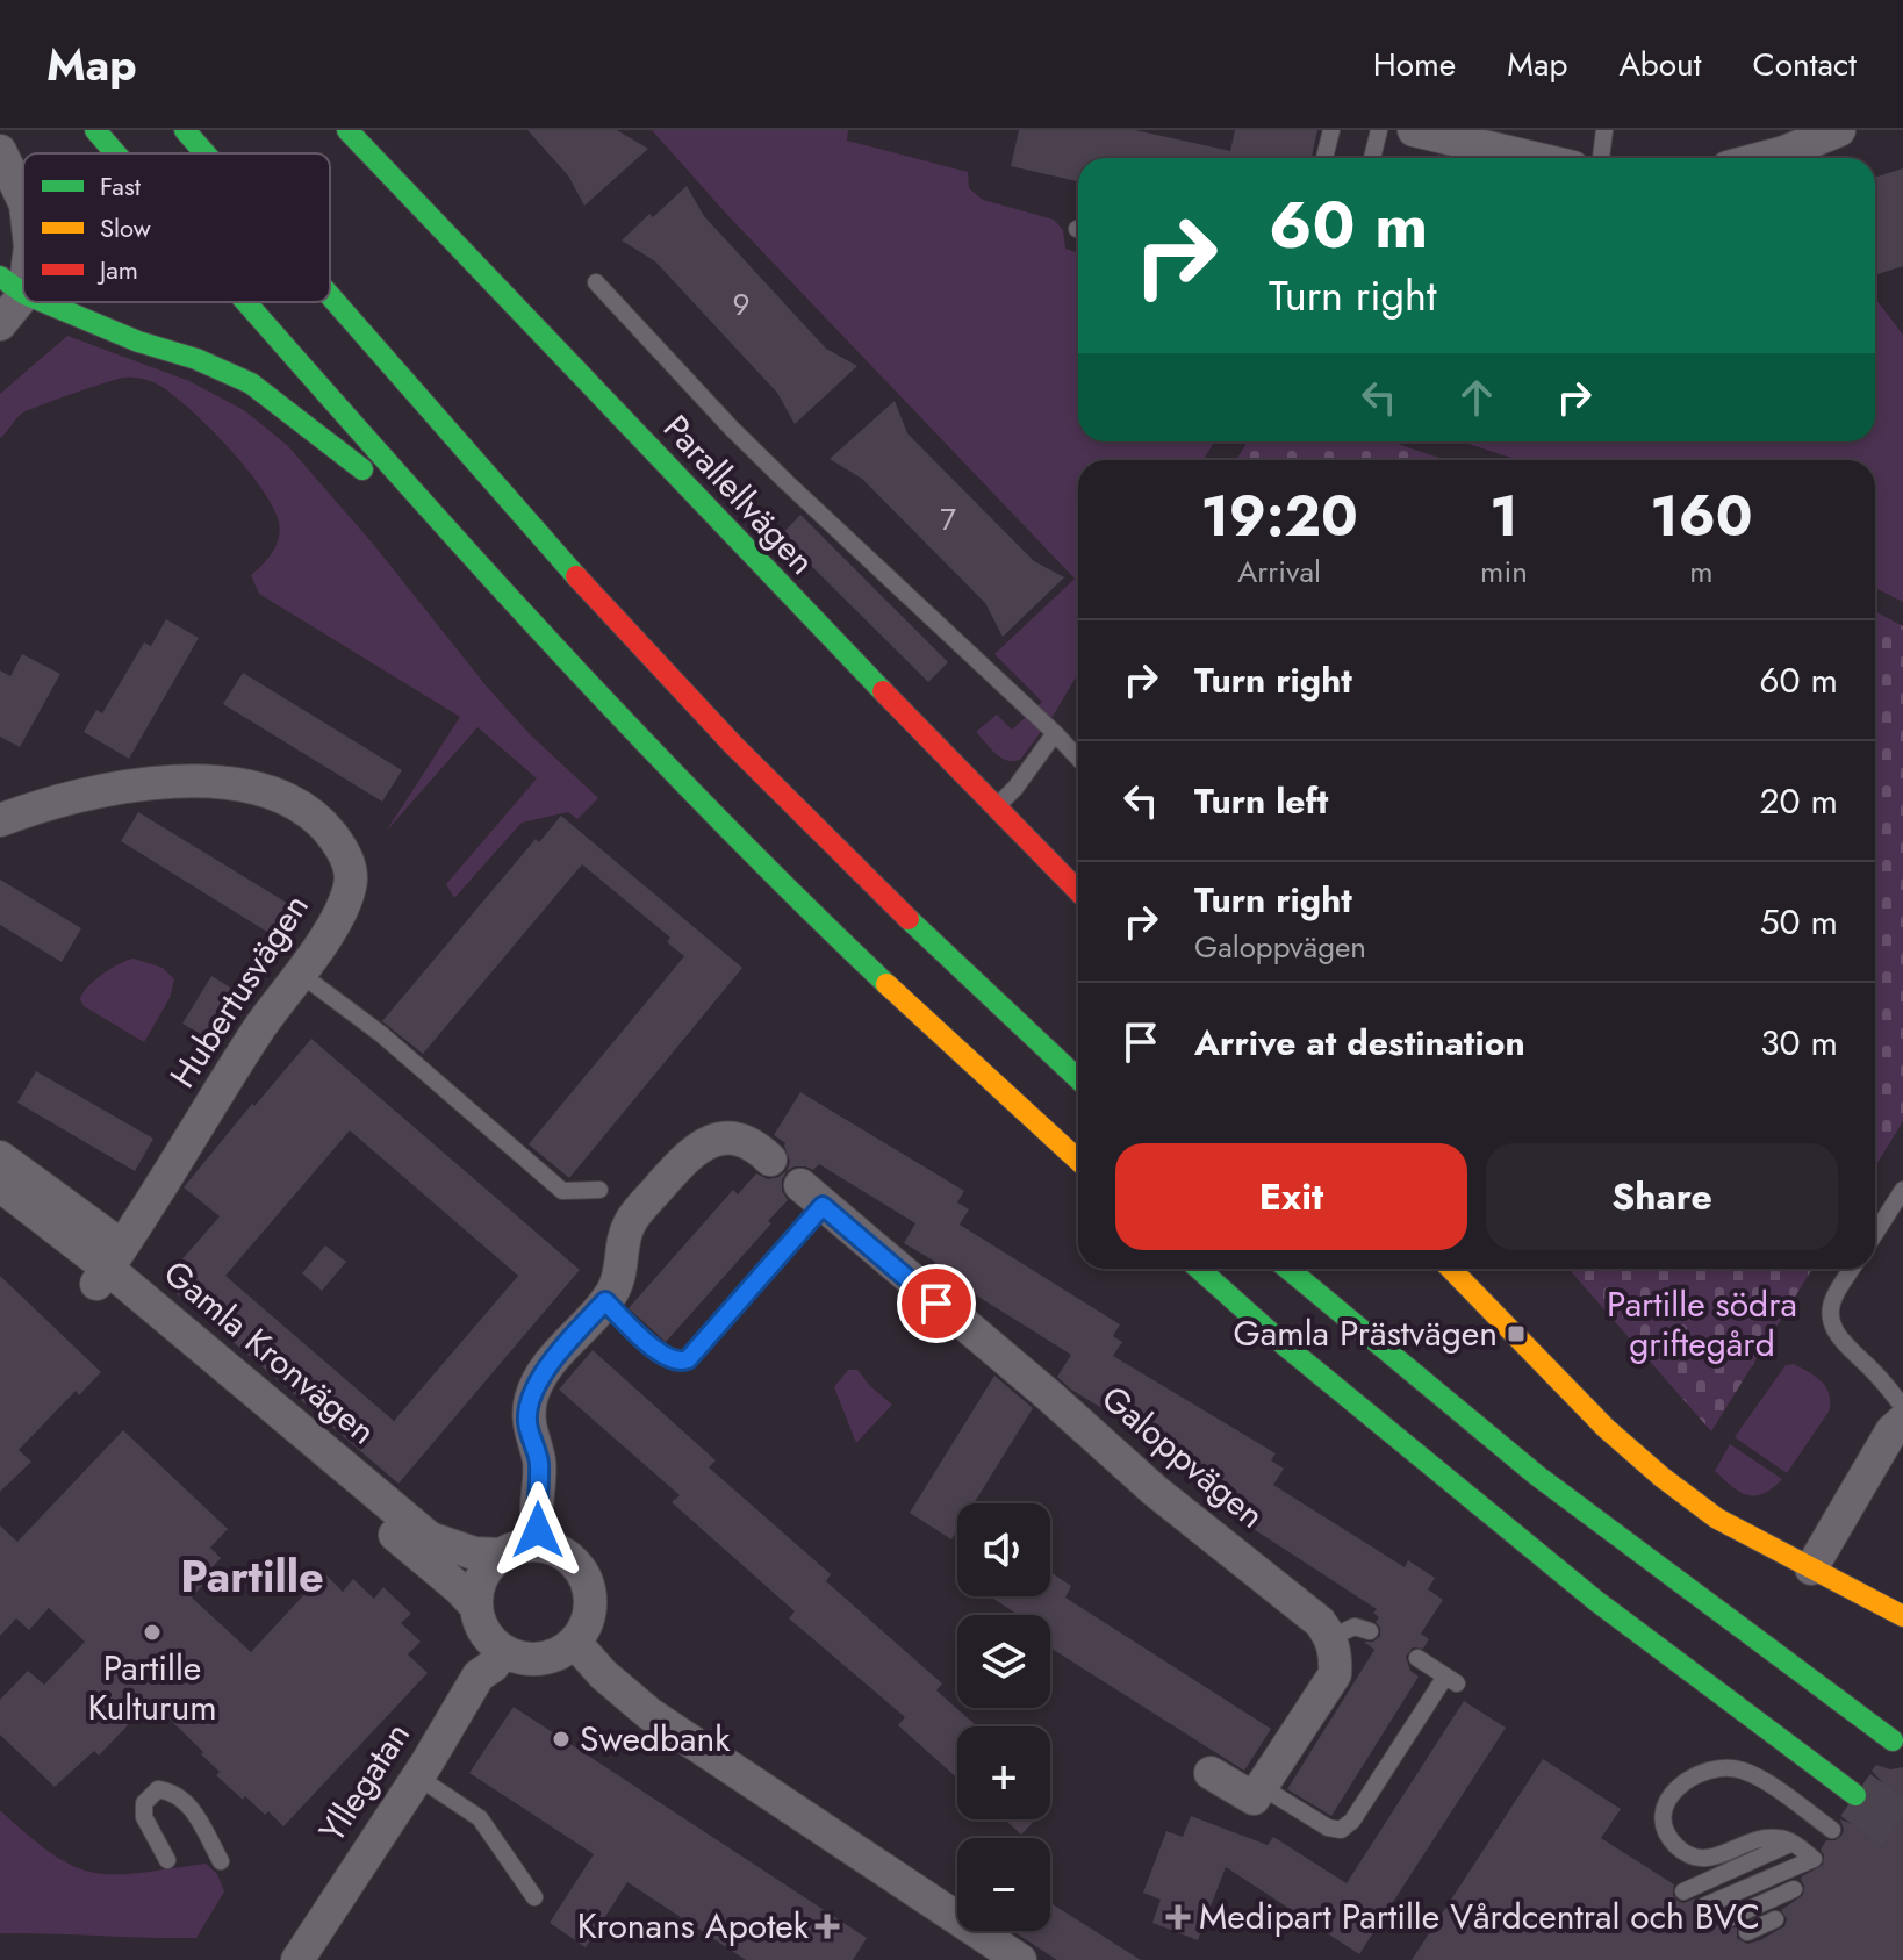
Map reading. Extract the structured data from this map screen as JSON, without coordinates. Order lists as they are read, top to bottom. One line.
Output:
{"streets":{"main road":["Parallellvägen"],"street":["Hubertusvägen","Gamla Kronvägen","Galoppvägen","Yllegatan"]},"crossings":[["Hubertusvägen","Gamla Kronvägen"],["Gamla Kronvägen","Yllegatan"]],"districts":["Partille"],"parks":["Partille södra griftegård"],"places":{"transit":["Gamla Prästvägen"],"other":["Partille Kulturum","Swedbank"],"health":["Medipart Partille Vårdcentral och BVC","Kronans Apotek"]},"house_numbers":["9","7"],"legend":["Fast","Slow","Jam"],"page":{"header":"Map","nav":["Home","Map","About","Contact"],"turn":["60 m","Turn right"],"eta":["19:20","Arrival","1","min","160","m"],"list":[{"name":"Turn right","value":"60 m"},{"name":"Turn left","value":"20 m"},{"name":"Turn right","note":"Galoppvägen","value":"50 m"},{"name":"Arrive at destination","value":"30 m"}],"buttons":["Exit","Share"],"map_buttons":["+","−"]}}
